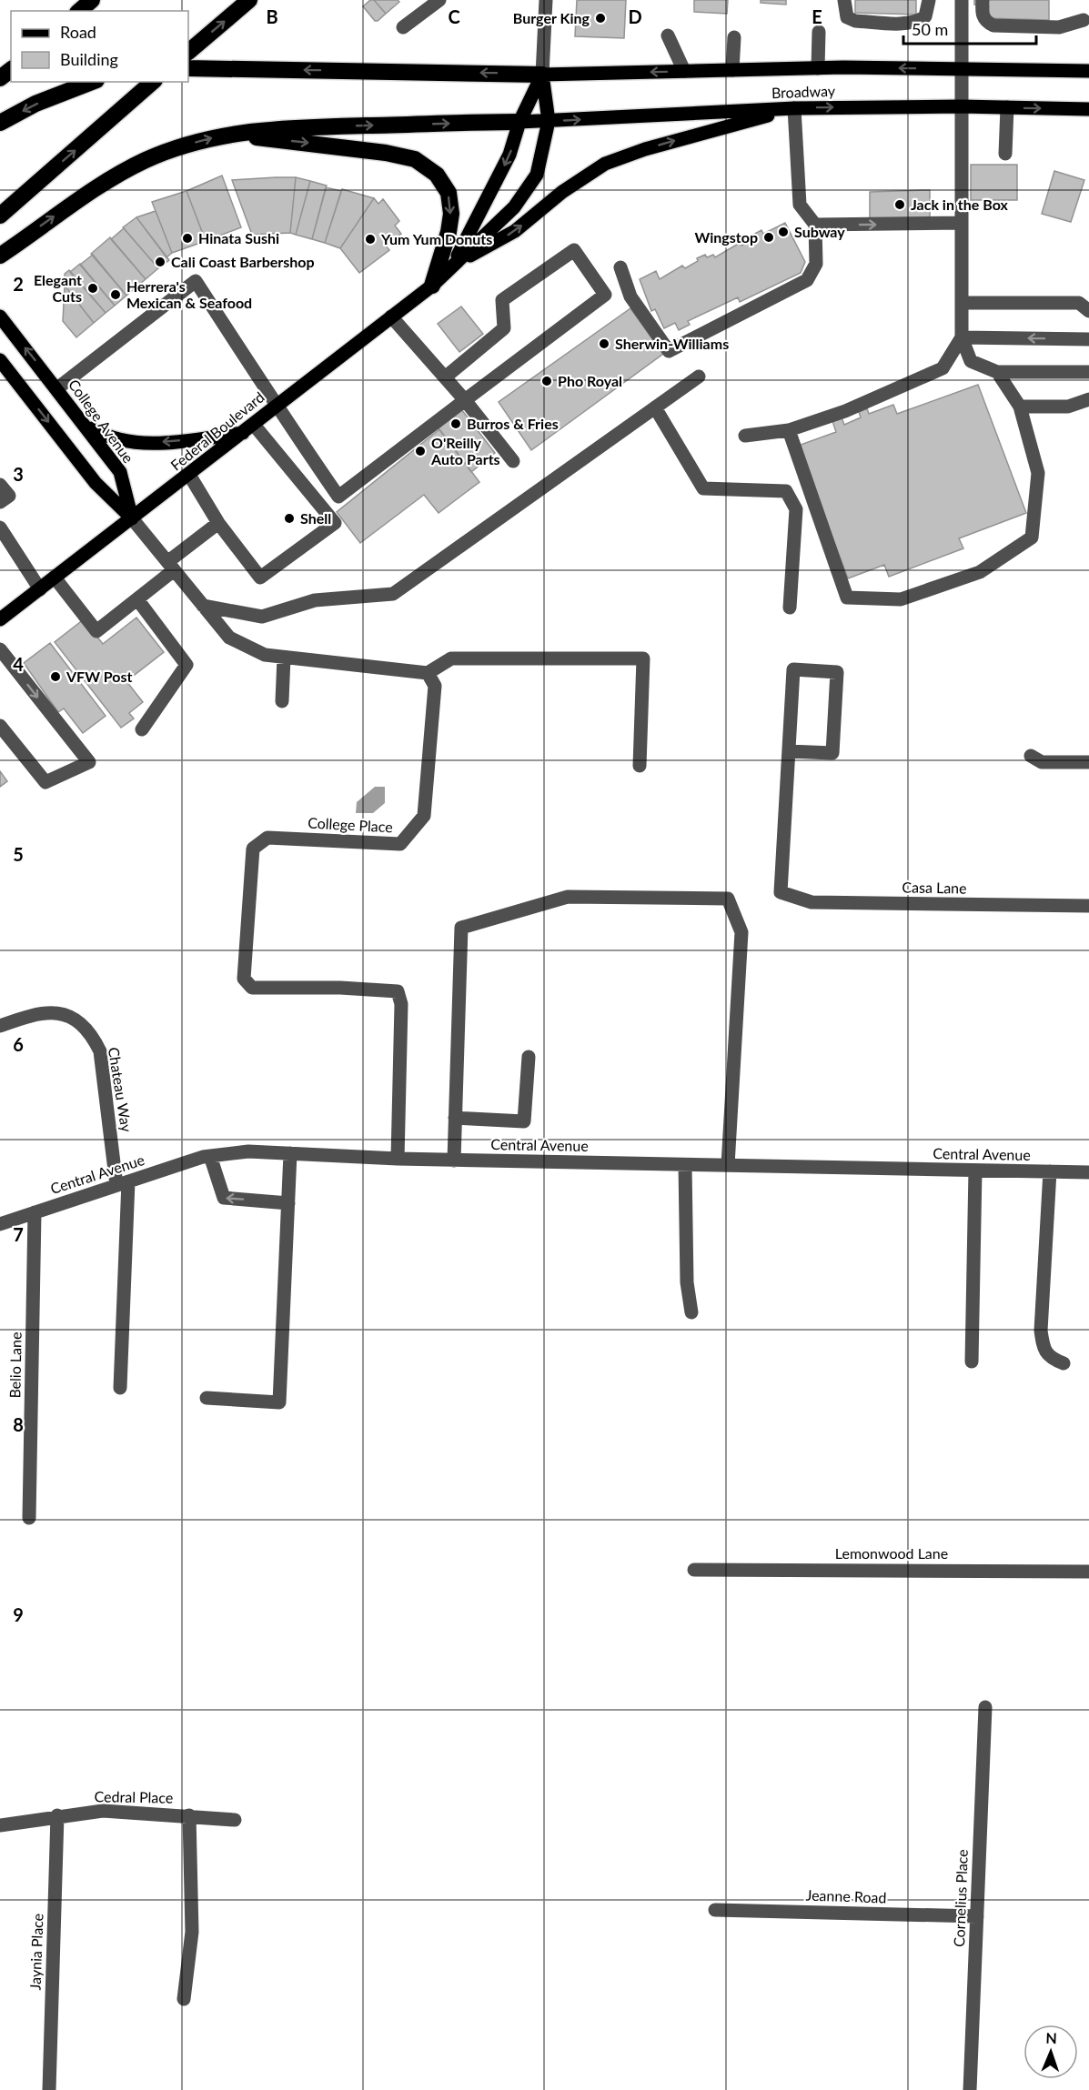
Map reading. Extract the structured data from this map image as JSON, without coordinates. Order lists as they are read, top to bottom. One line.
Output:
{"streets":{"main road":["Broadway","College Avenue","Federal Boulevard"],"street":["College Place","Casa Lane","Chateau Way","Central Avenue","Belio Lane","Lemonwood Lane","Cedral Place","Jeanne Road","Cornelius Place","Jaynia Place"]},"crossings":[["Broadway","Federal Boulevard"],["College Avenue","Federal Boulevard"],["College Place","Central Avenue"],["Chateau Way","Central Avenue"],["Central Avenue","Belio Lane"],["Cedral Place","Jaynia Place"],["Jeanne Road","Cornelius Place"]],"places":["Burger King","Jack in the Box","Subway","Wingstop","Hinata Sushi","Yum Yum Donuts","Cali Coast Barbershop","Elegant Cuts","Herrera's Mexican & Seafood","Sherwin-Williams","Pho Royal","Burros & Fries","O'Reilly Auto Parts","Shell","VFW Post"],"legend":["Road","Building"],"scale_bar":"50 m","north":"top","grid":{"columns":["B","C","D","E"],"rows":["2","3","4","5","6","7","8","9"]}}
